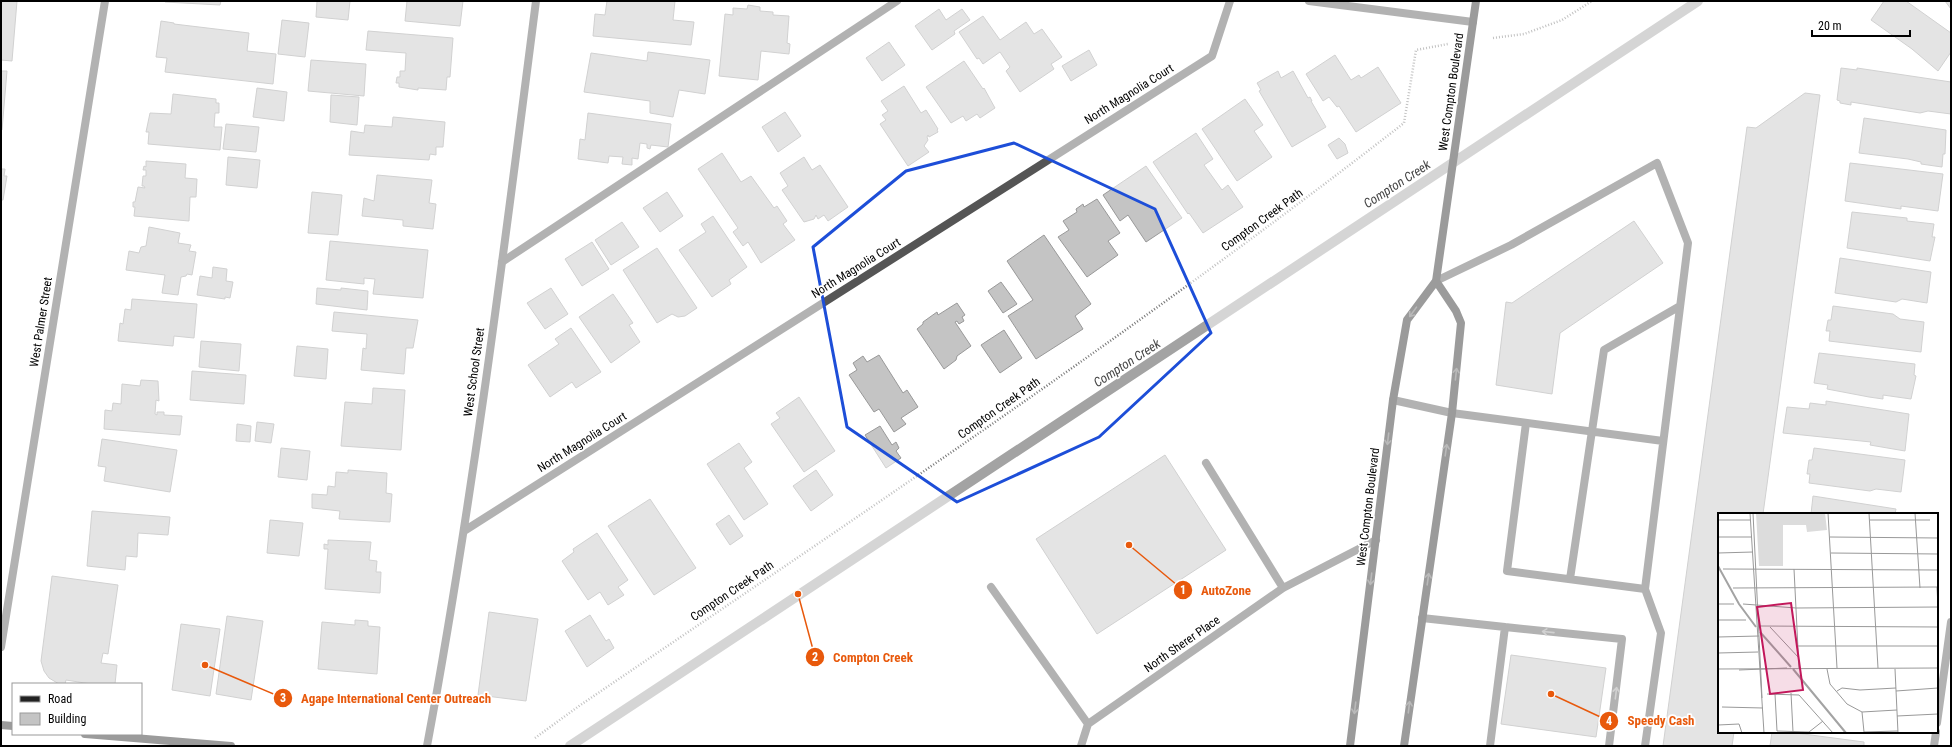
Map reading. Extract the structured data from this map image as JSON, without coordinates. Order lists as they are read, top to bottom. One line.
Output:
{"streets":{"main road":["West Compton Boulevard"],"street":["North Magnolia Court","West Palmer Street","West School Street","North Sherer Place"],"path":["Compton Creek Path"]},"crossings":[["West Compton Boulevard","North Sherer Place"],["North Magnolia Court","West School Street"]],"water":["Compton Creek"],"places":["AutoZone","Compton Creek","Agape International Center Outreach","Speedy Cash"],"legend":["Road","Building"],"scale_bar":"20 m"}
